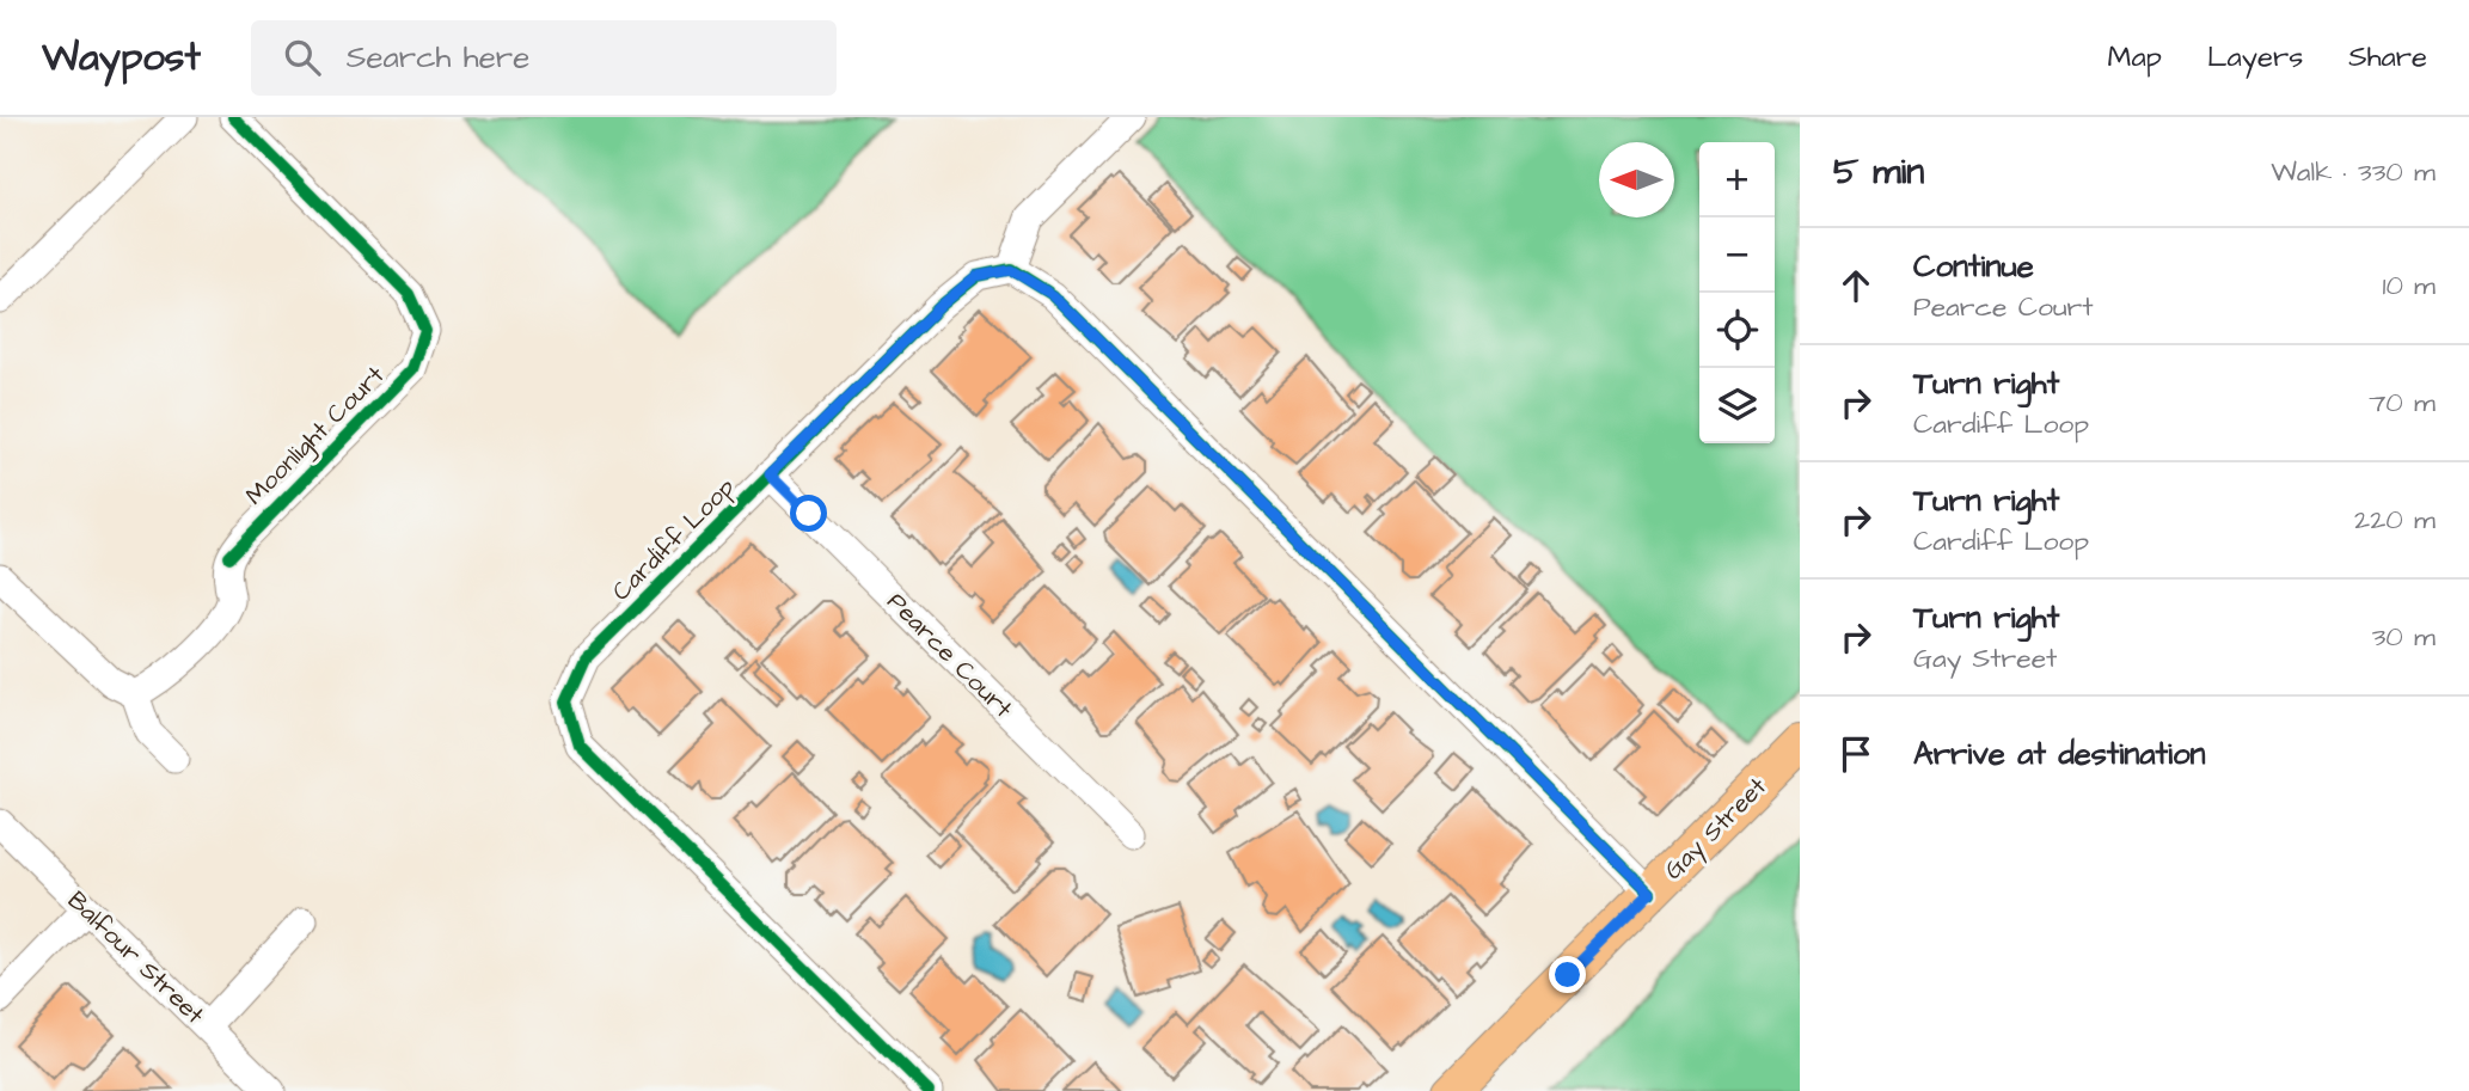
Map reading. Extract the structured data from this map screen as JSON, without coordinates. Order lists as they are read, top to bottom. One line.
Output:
{"streets":{"main road":["Gay Street"],"street":["Moonlight Court","Cardiff Loop","Pearce Court","Balfour Street"]},"crossings":[["Cardiff Loop","Pearce Court"]],"north":"left","page":{"header":"Waypost","search":"Search here","nav":["Map","Layers","Share"],"heading":["5 min","Walk · 330 m"],"map_buttons":["+","−"],"list":[["Continue","Pearce Court","10 m"],["Turn right","Cardiff Loop","70 m"],["Turn right","Cardiff Loop","220 m"],["Turn right","Gay Street","30 m"],"Arrive at destination"]}}
